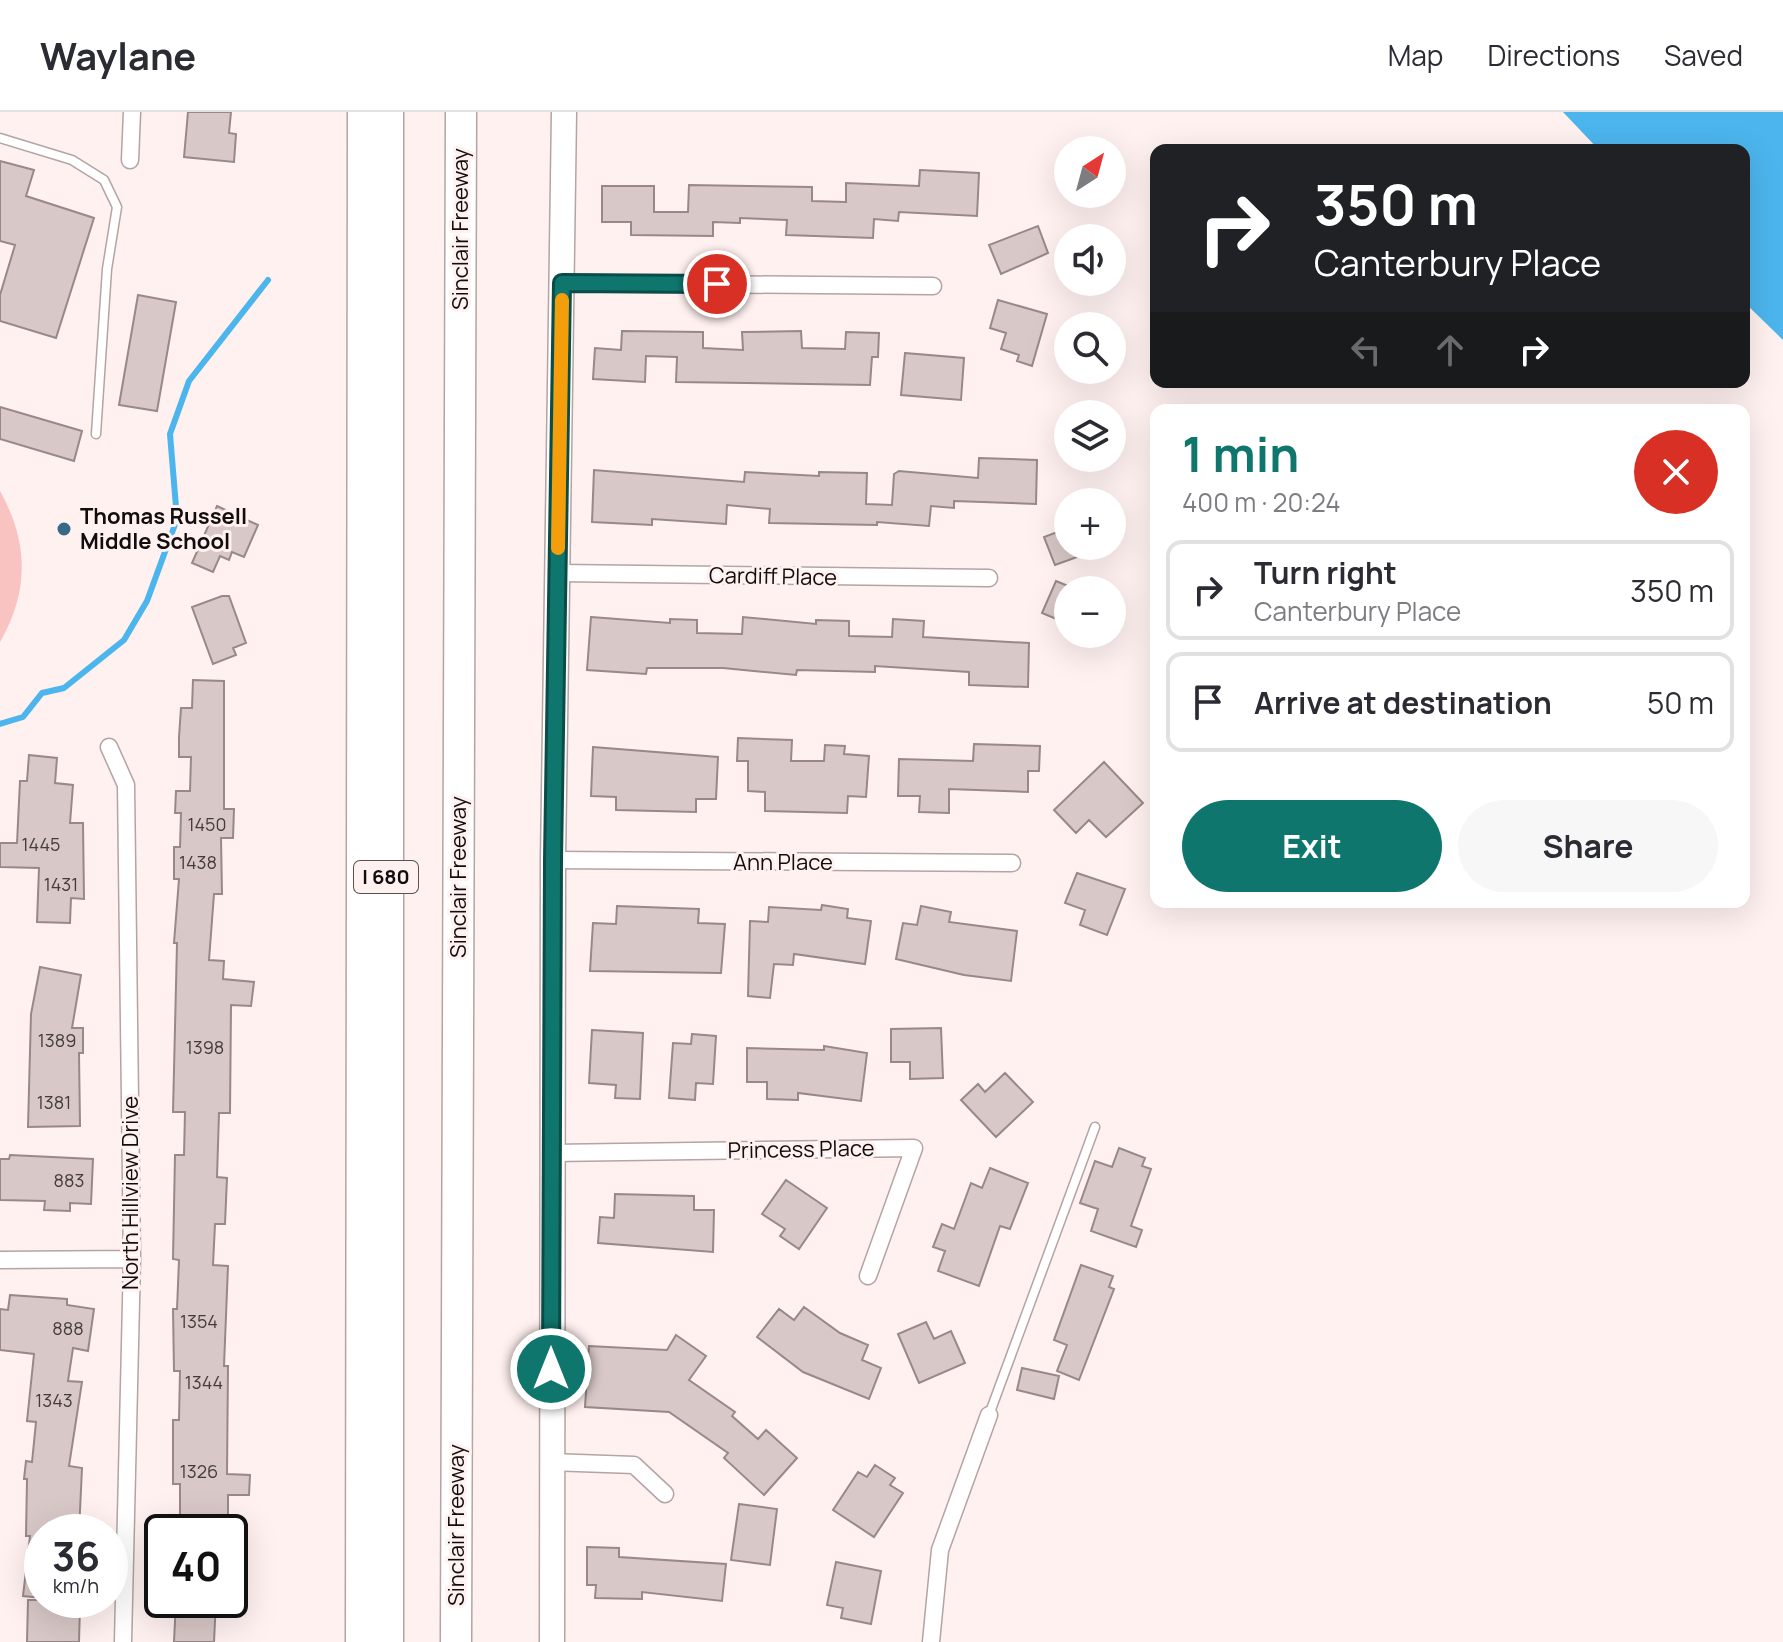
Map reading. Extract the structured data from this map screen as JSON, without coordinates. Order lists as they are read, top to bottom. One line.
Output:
{"streets":{"highway":["Sinclair Freeway","I 680"],"street":["Cardiff Place","Ann Place","Princess Place","North Hillview Drive"]},"places":["Thomas Russell Middle School"],"house_numbers":["1450","1445","1438","1431","1389","1398","1381","883","1354","888","1344","1343","1326"],"north":"top right","page":{"header":"Waylane","nav":["Map","Directions","Saved"],"map_buttons":["+","−"],"turn":["350 m","Canterbury Place"],"heading":["1 min","400 m · 20:24"],"list":[{"name":"Turn right","note":"Canterbury Place","value":"350 m"},{"name":"Arrive at destination","value":"50 m"}],"buttons":["Exit","Share"],"speed":"36 km/h","limit":"40"}}
